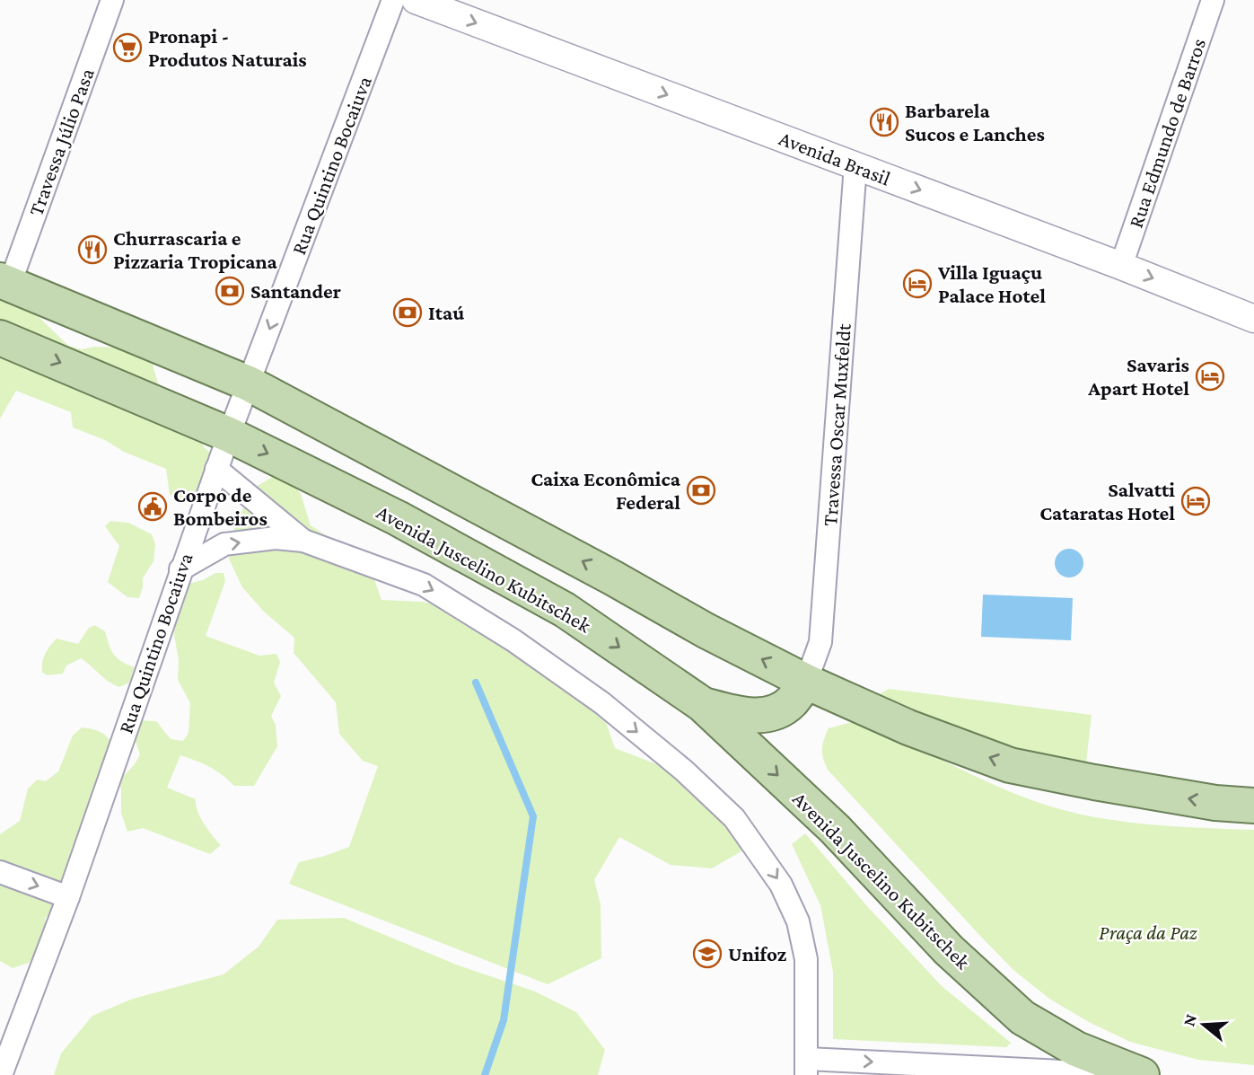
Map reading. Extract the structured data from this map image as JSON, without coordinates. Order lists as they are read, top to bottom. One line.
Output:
{"streets":{"main road":["Avenida Juscelino Kubitschek"],"street":["Rua Edmundo de Barros","Travessa Júlio Pasa","Avenida Brasil","Rua Quintino Bocaiuva","Travessa Oscar Muxfeldt"]},"crossings":[["Rua Edmundo de Barros","Avenida Brasil"],["Avenida Brasil","Travessa Oscar Muxfeldt"],["Rua Quintino Bocaiuva","Avenida Juscelino Kubitschek"]],"one_way":["Avenida Brasil","Rua Quintino Bocaiuva"],"parks":["Praça da Paz"],"places":{"supermarket":["Pronapi - Produtos Naturais"],"restaurant":["Barbarela Sucos e Lanches","Churrascaria e Pizzaria Tropicana"],"hotel":["Villa Iguaçu Palace Hotel","Savaris Apart Hotel","Salvatti Cataratas Hotel"],"bank":["Santander","Itaú","Caixa Econômica Federal"],"public building":["Corpo de Bombeiros"],"school or university":["Unifoz"]},"north":"left"}
